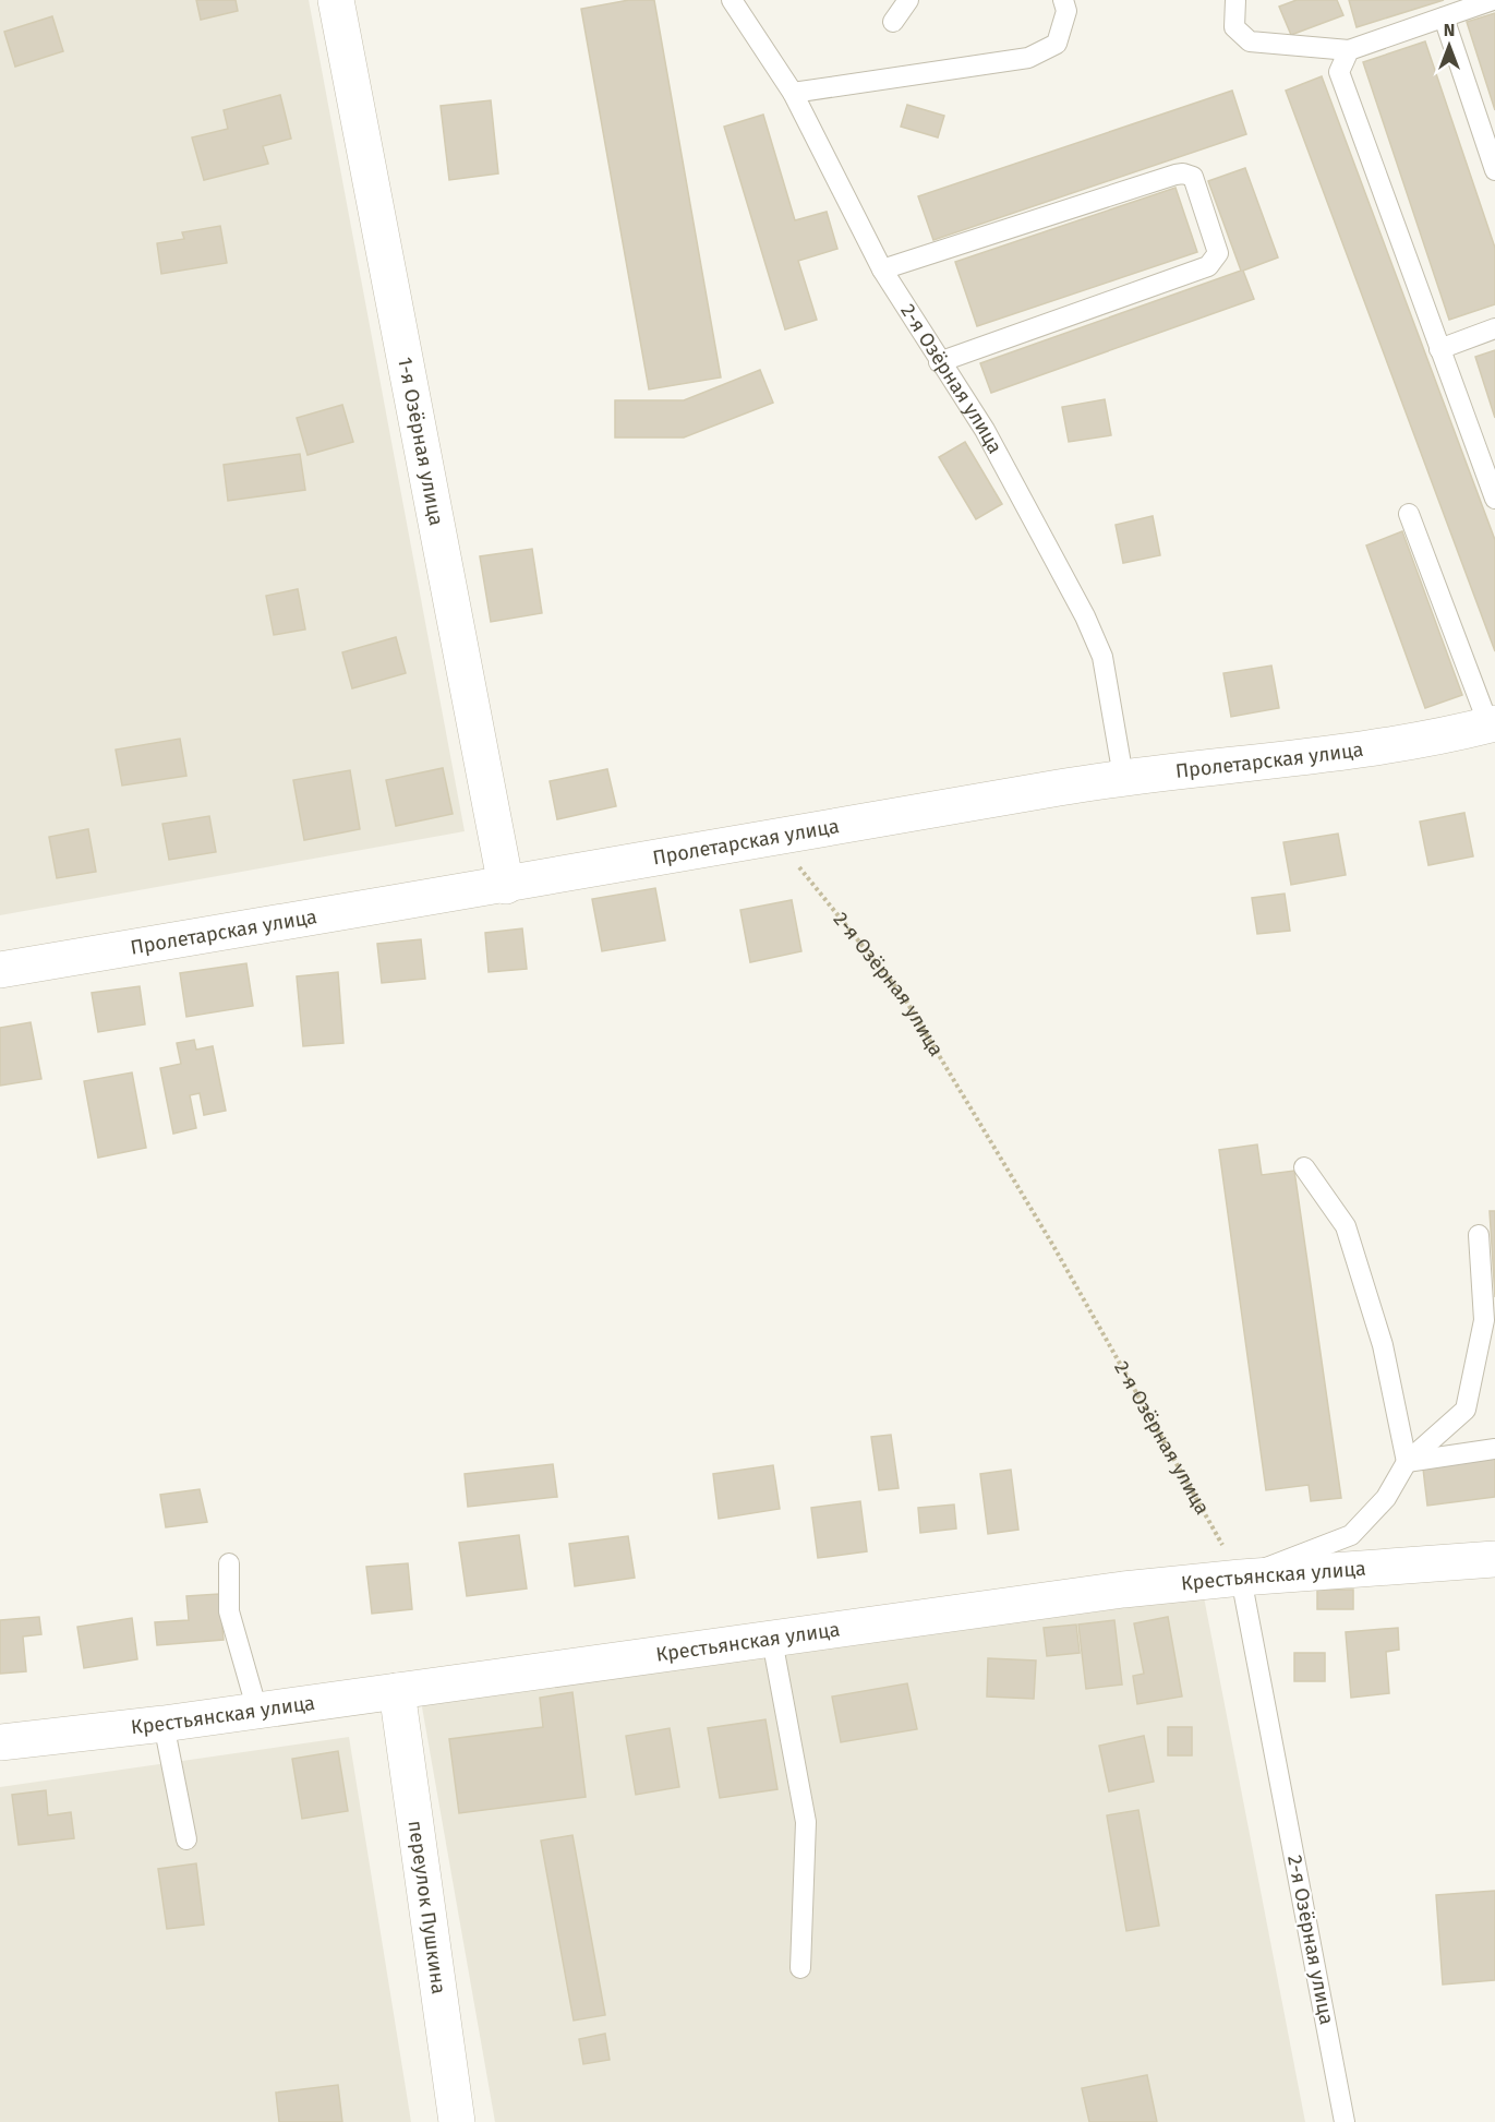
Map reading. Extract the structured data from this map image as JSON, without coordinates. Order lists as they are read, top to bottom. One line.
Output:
{"streets":{"street":["1-я Озёрная улица","Пролетарская улица","Крестьянская улица","переулок Пушкина"],"lane":["2-я Озёрная улица"]},"crossings":[["2-я Озёрная улица","Пролетарская улица"],["2-я Озёрная улица","Крестьянская улица"],["1-я Озёрная улица","Пролетарская улица"],["Крестьянская улица","переулок Пушкина"]],"north":"top"}
